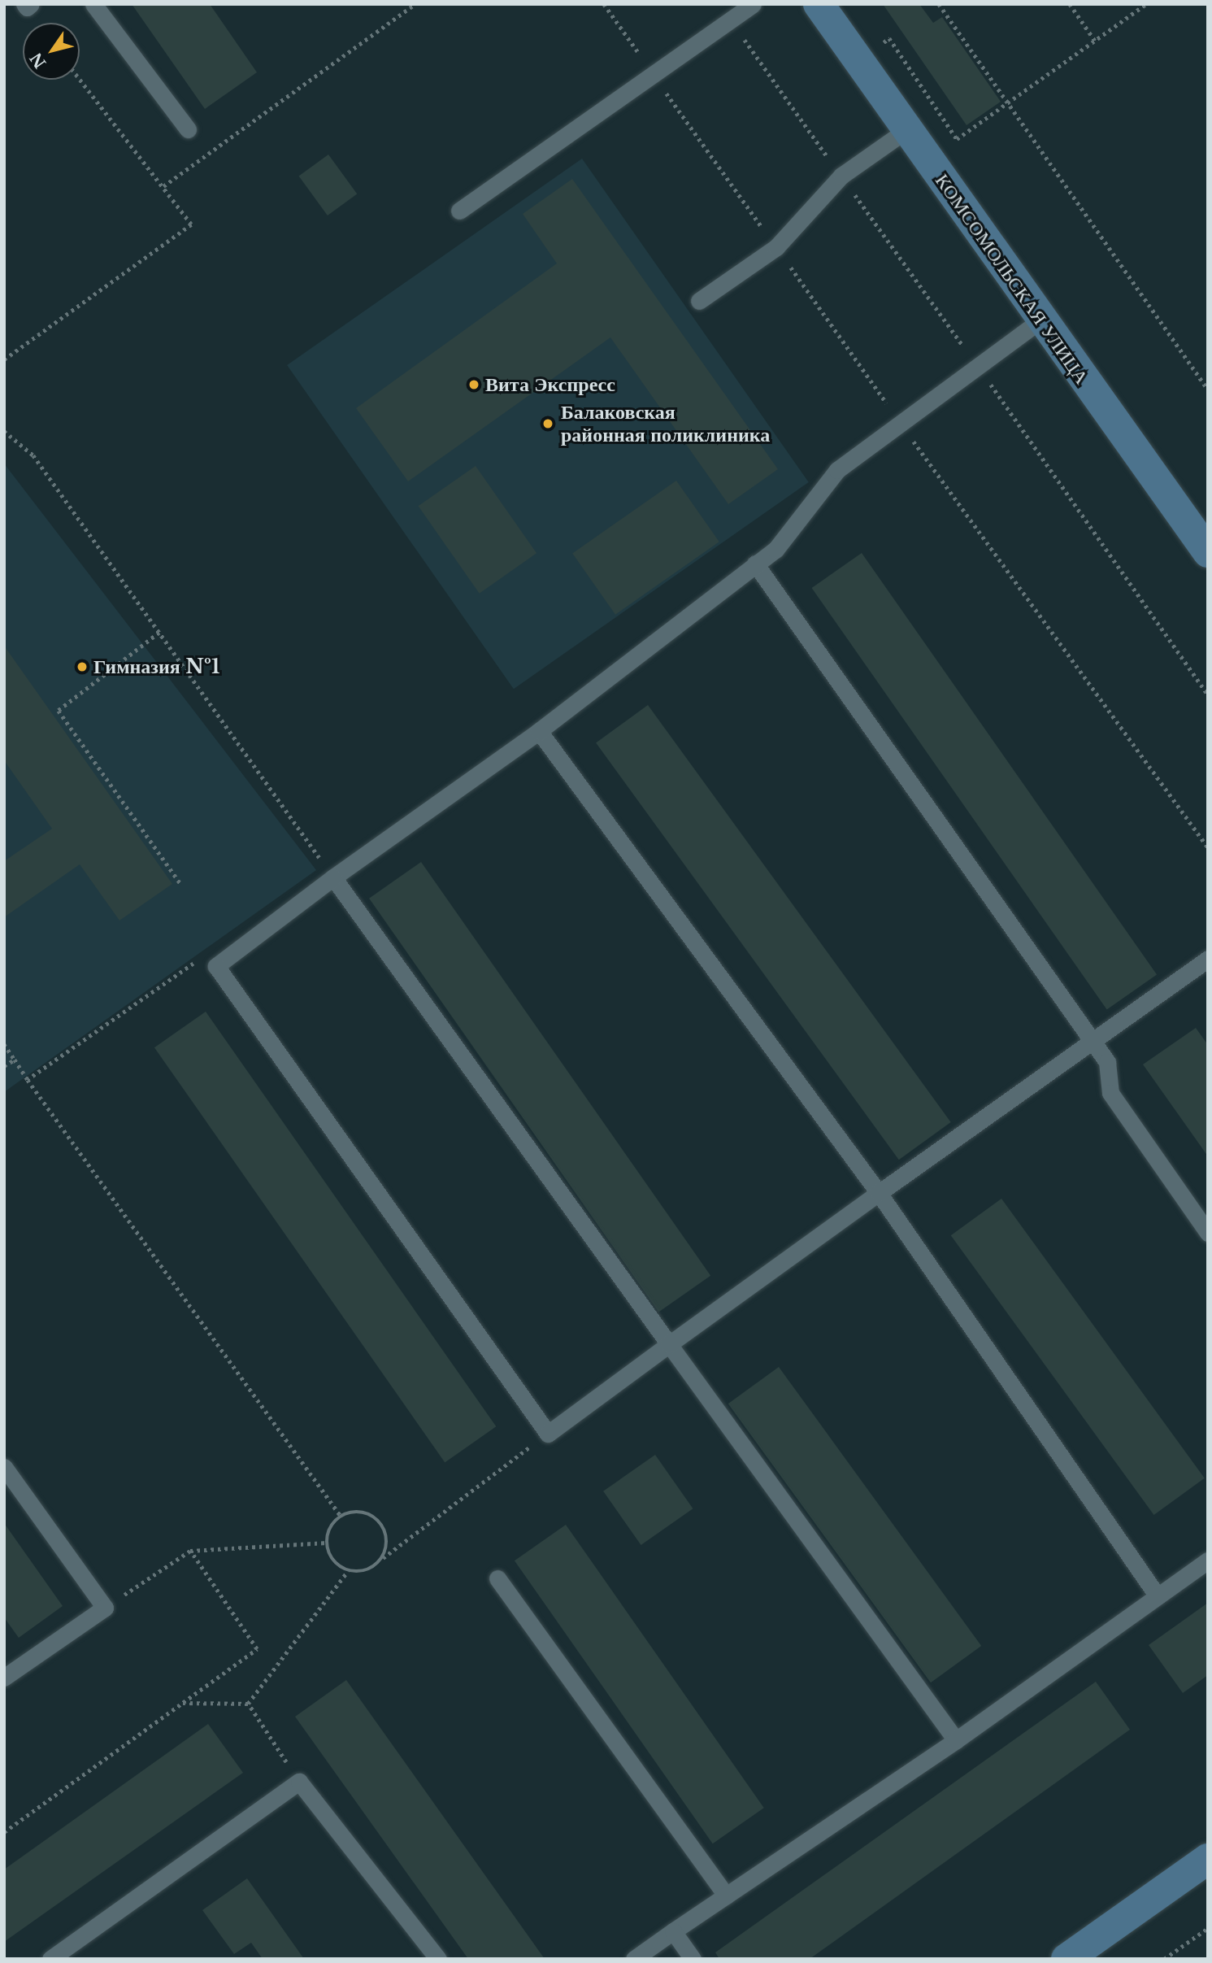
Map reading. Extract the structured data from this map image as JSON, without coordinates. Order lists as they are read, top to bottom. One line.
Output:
{"streets":{"main road":["КОМСОМОЛЬСКАЯ УЛИЦА"]},"places":["Вита Экспресс","Балаковская районная поликлиника","Гимназия №1"],"north":"bottom left"}
